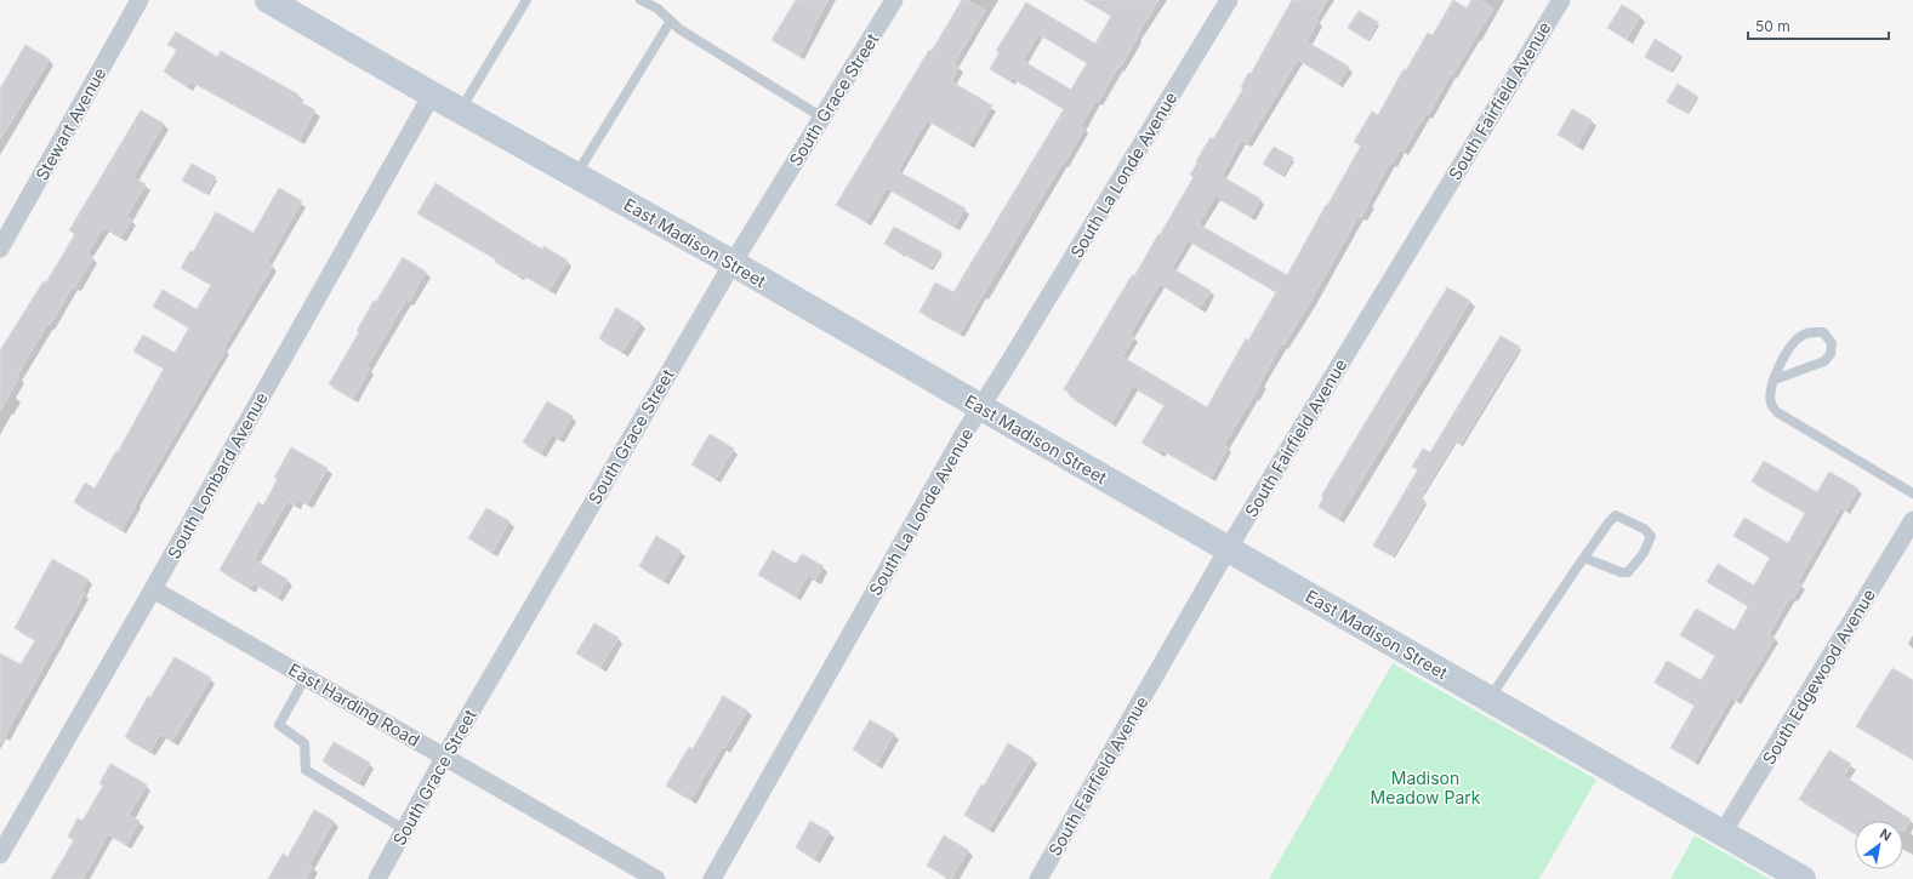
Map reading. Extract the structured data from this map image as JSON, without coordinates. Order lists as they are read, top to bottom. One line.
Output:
{"streets":{"street":["South Grace Street","South Fairfield Avenue","Stewart Avenue","South La Londe Avenue","East Madison Street","South Lombard Avenue","South Edgewood Avenue","East Harding Road"]},"crossings":[["South Grace Street","East Madison Street"],["South Grace Street","East Harding Road"],["South Fairfield Avenue","East Madison Street"],["South La Londe Avenue","East Madison Street"],["East Madison Street","South Lombard Avenue"],["East Madison Street","South Edgewood Avenue"],["South Lombard Avenue","East Harding Road"]],"parks":["Madison Meadow Park"],"scale_bar":"50 m","north":"top right"}
